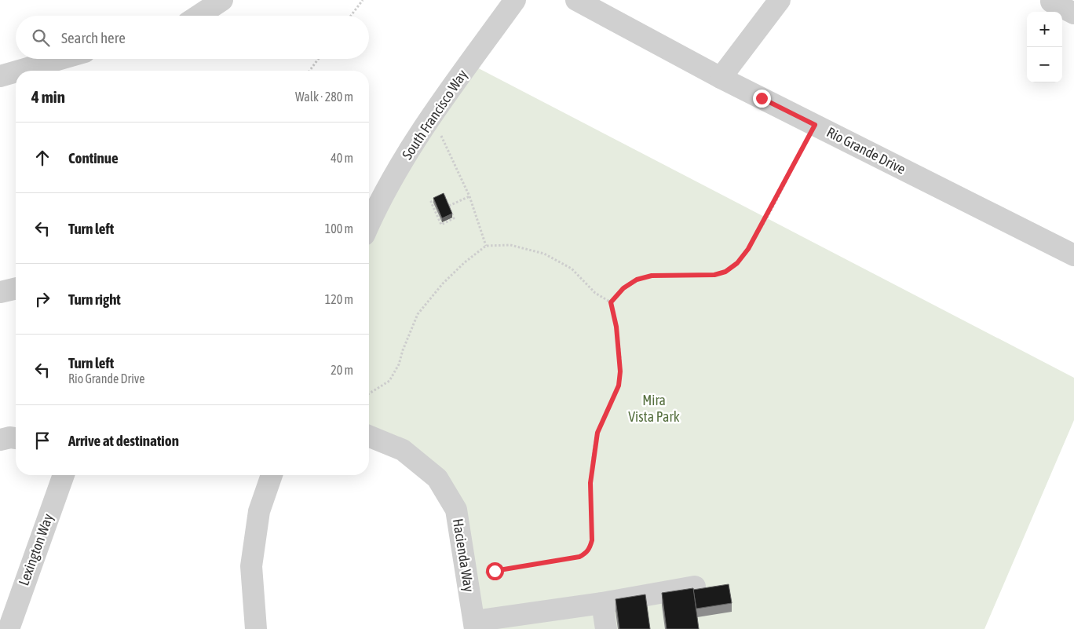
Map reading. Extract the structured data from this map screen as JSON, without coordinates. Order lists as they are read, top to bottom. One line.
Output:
{"streets":{"street":["South Francisco Way","Rio Grande Drive","Lexington Way","Hacienda Way"]},"parks":["Mira Vista Park"],"page":{"map_buttons":["+","−"],"search":"Search here","heading":["4 min","Walk · 280 m"],"list":[["Continue","40 m"],["Turn left","100 m"],["Turn right","120 m"],["Turn left","Rio Grande Drive","20 m"],"Arrive at destination"]}}
